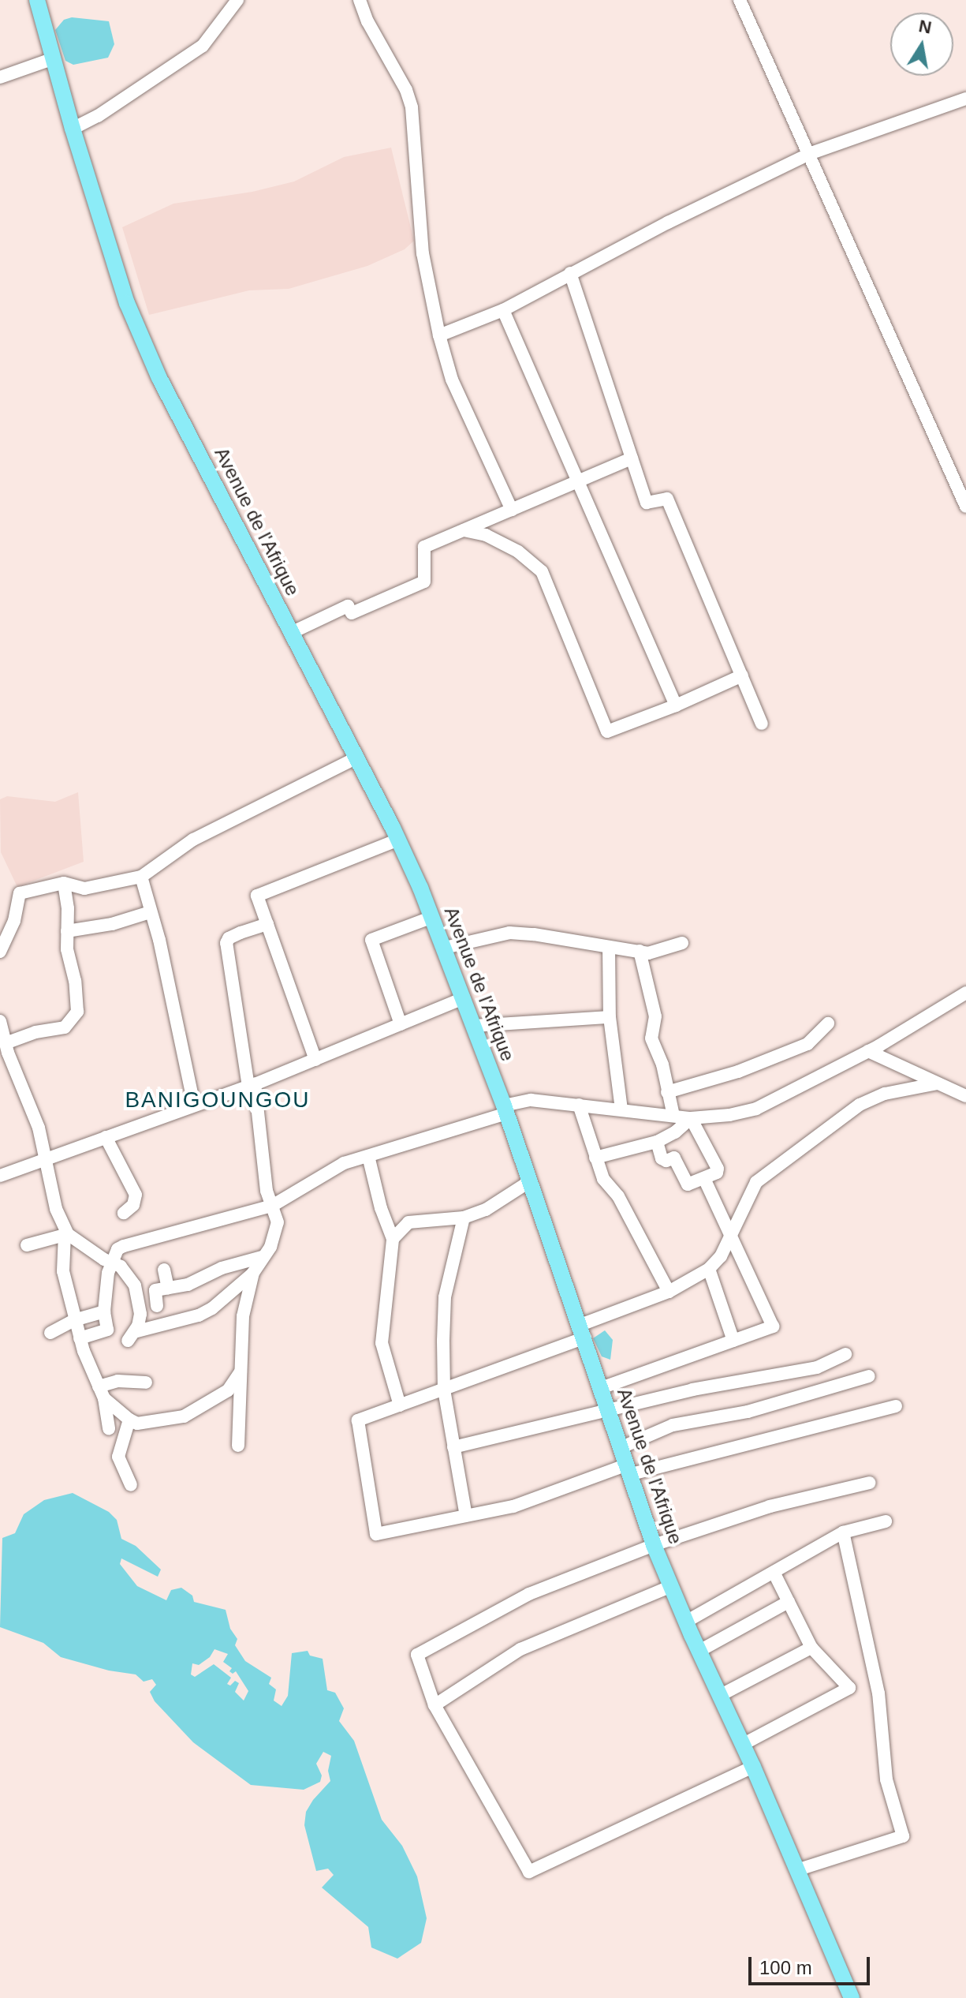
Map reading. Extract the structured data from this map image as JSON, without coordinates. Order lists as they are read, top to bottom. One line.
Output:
{"streets":{"main road":["Avenue de l'Afrique"]},"districts":["BANIGOUNGOU"],"scale_bar":"100 m","north":"top"}
